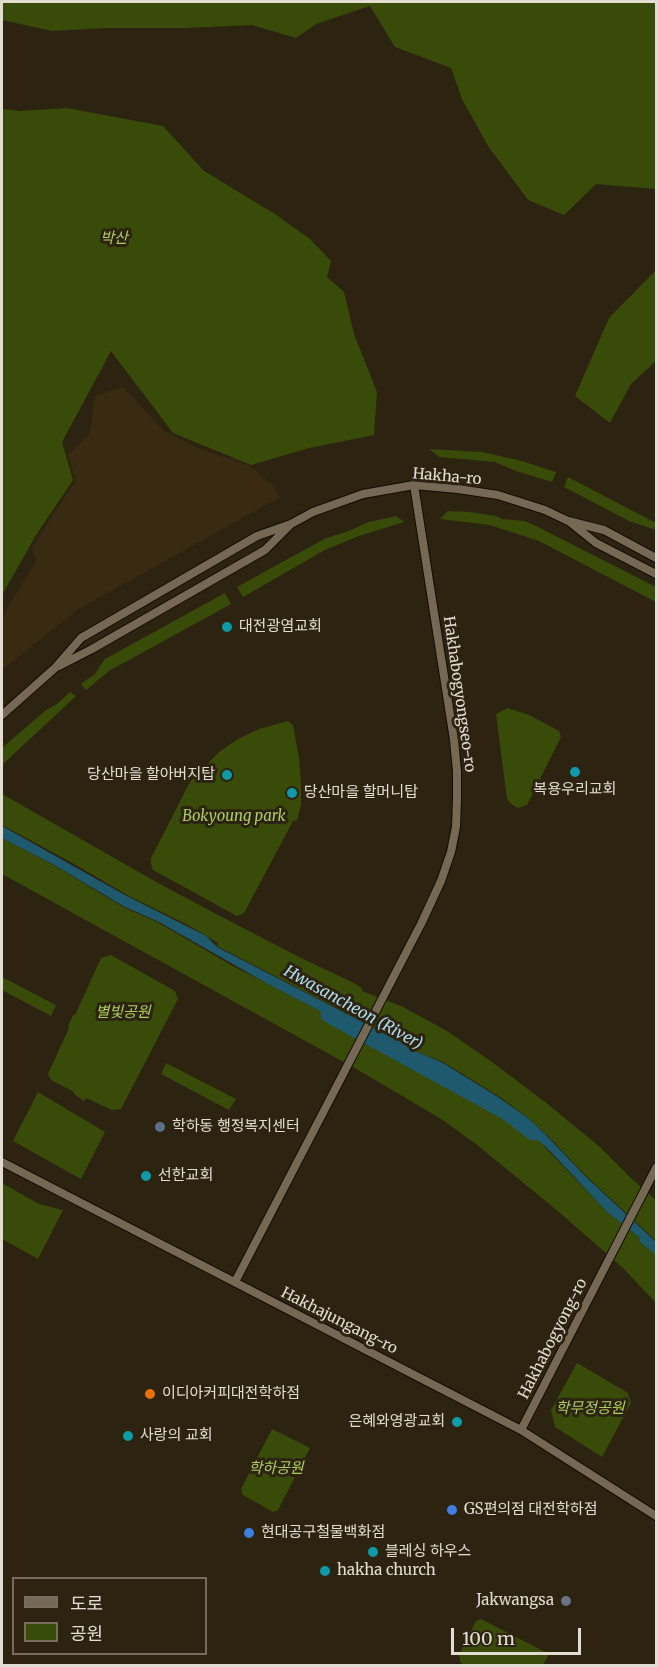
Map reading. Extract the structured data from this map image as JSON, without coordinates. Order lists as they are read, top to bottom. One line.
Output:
{"streets":{"street":["Hakha-ro","Hakhabogyongseo-ro","Hakhajungang-ro","Hakhabogyong-ro"]},"crossings":[["Hakha-ro","Hakhabogyongseo-ro"],["Hakhabogyongseo-ro","Hakhajungang-ro"],["Hakhajungang-ro","Hakhabogyong-ro"]],"water":["Hwasancheon (River)"],"parks":["박산","Bokyoung park","별빛공원","학무정공원","학하공원"],"places":["대전광염교회","복용우리교회","당산마을 할아버지탑","당산마을 할머니탑","학하동 행정복지센터","선한교회","이디아커피대전학하점","은혜와영광교회","사랑의 교회","GS편의점 대전학하점","현대공구철물백화점","블레싱 하우스","hakha church","Jakwangsa"],"legend":["도로","공원"],"scale_bar":"100 m"}
